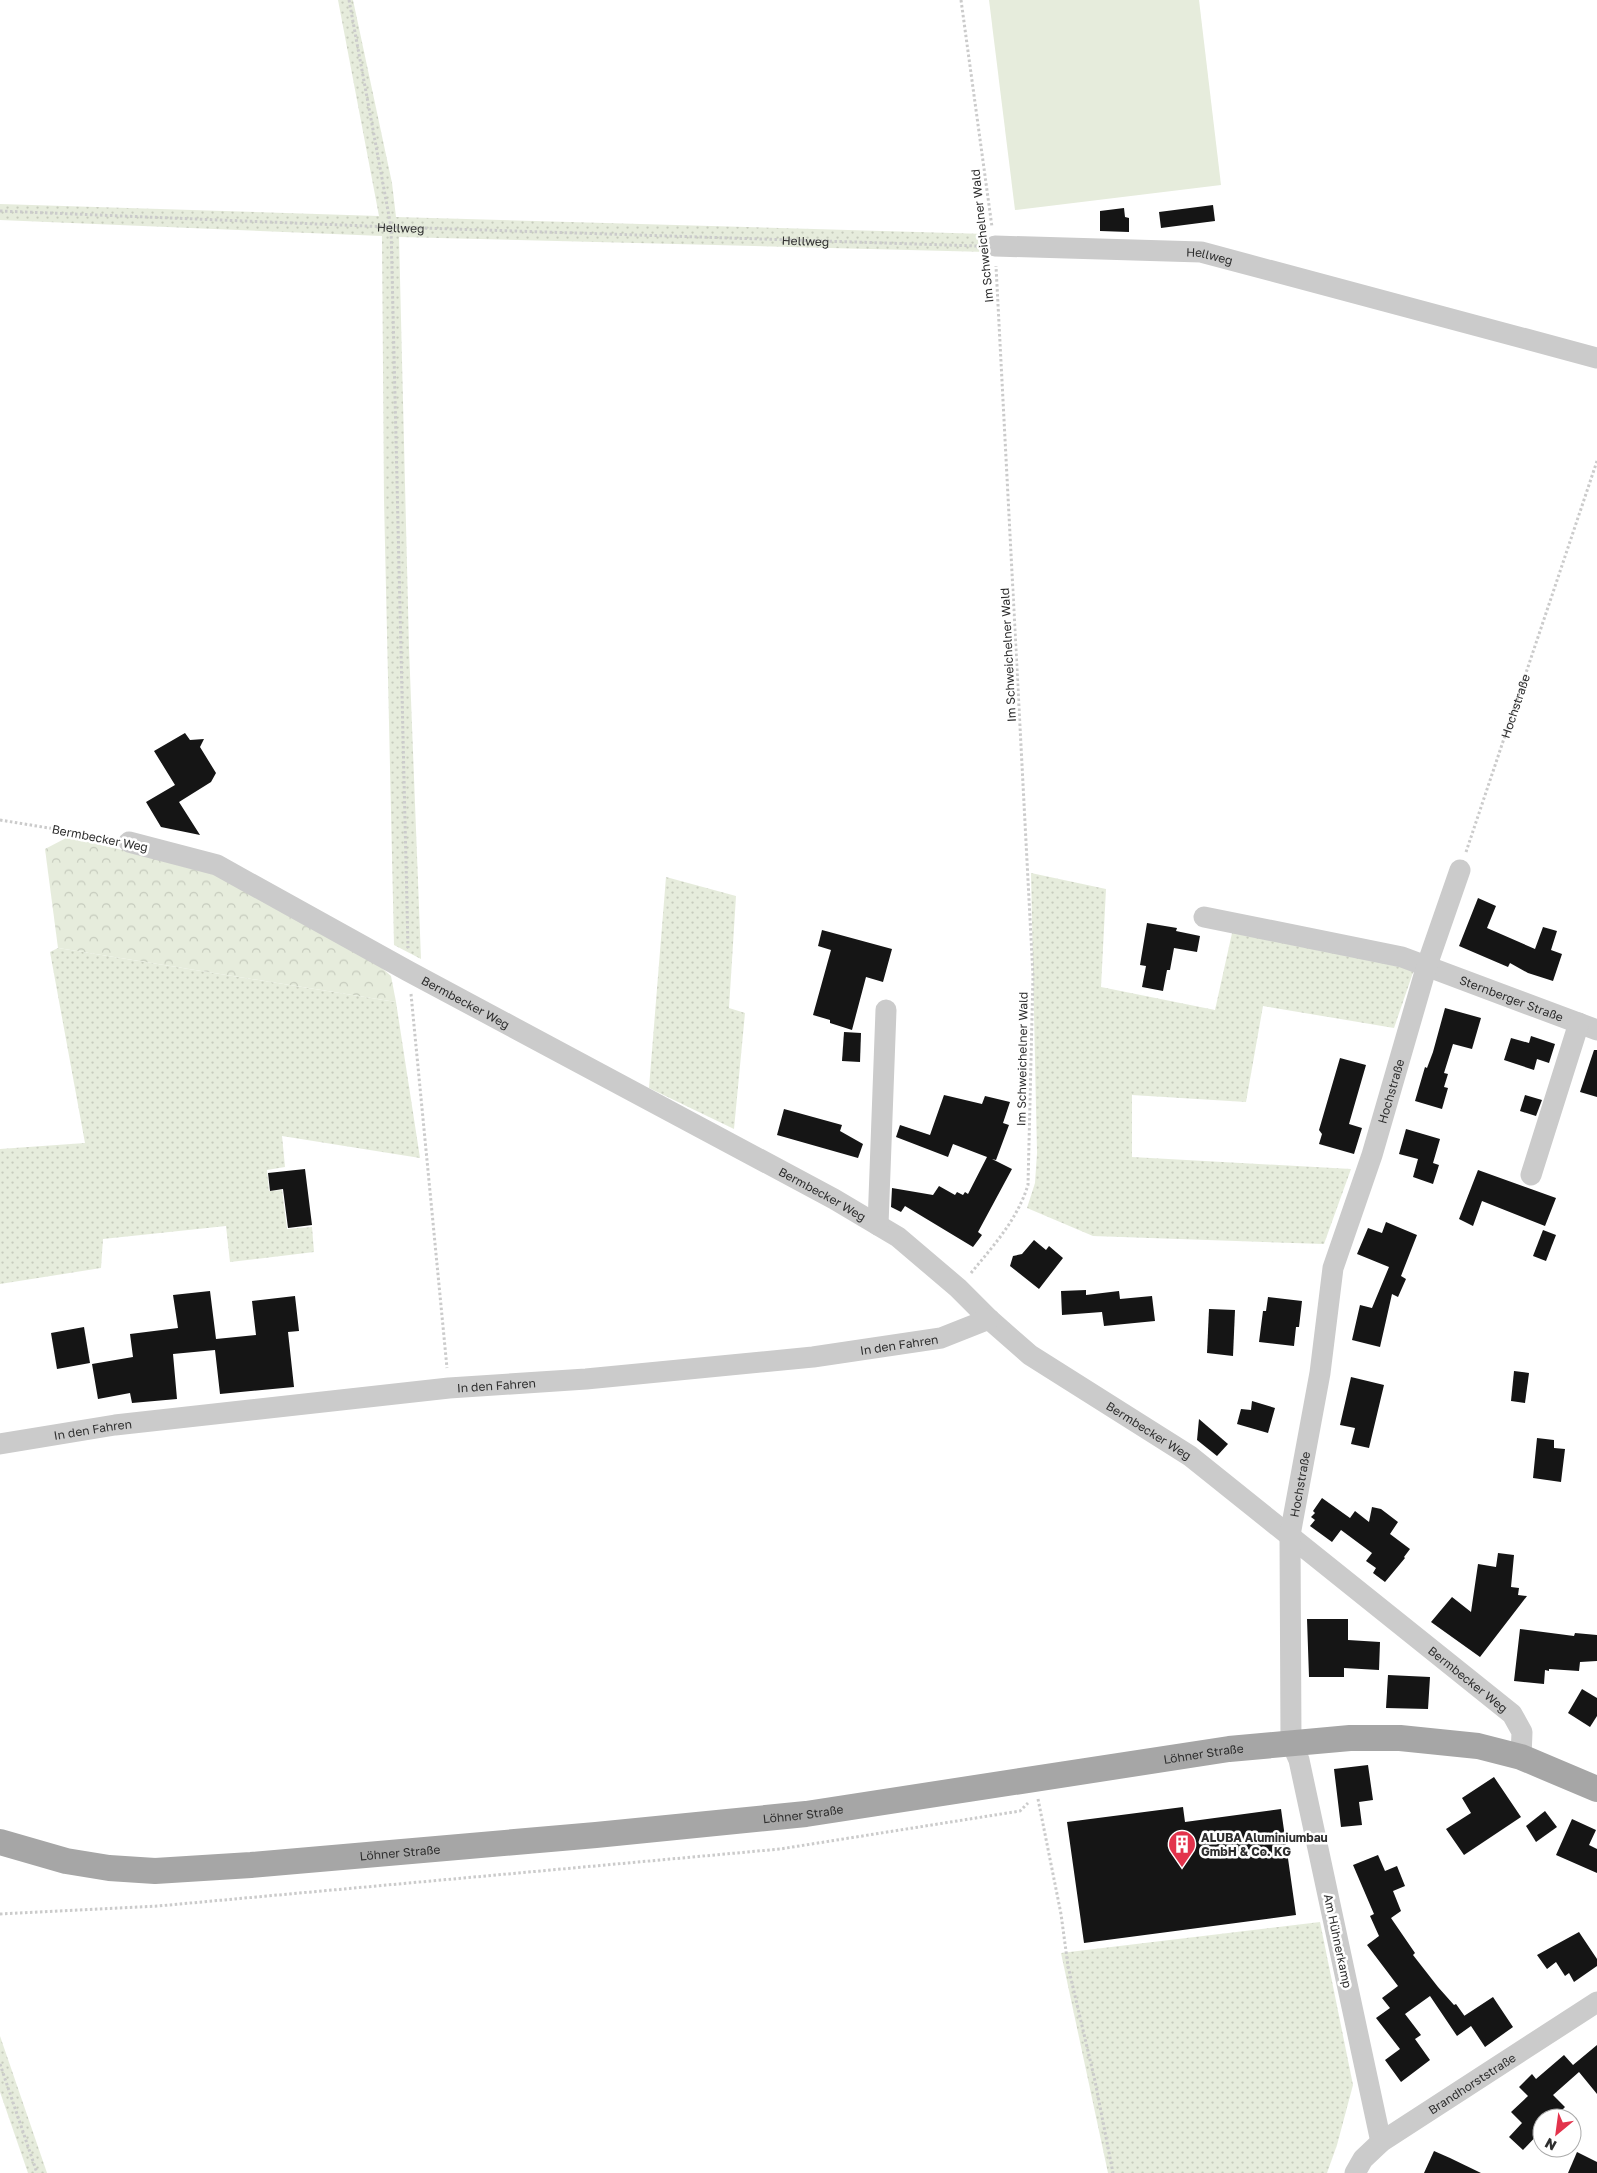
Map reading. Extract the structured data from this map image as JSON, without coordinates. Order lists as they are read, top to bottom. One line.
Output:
{"streets":{"main road":["Löhner Straße"],"street":["Hellweg","Hochstraße","Bermbecker Weg","Sternberger Straße","In den Fahren","Am Hühnerkamp","Brandhorststraße"],"path":["Im Schweichelner Wald"]},"crossings":[["Hellweg","Im Schweichelner Wald"],["Im Schweichelner Wald","Bermbecker Weg"],["Hochstraße","Bermbecker Weg"],["Hochstraße","Sternberger Straße"],["Hochstraße","Löhner Straße"],["Hochstraße","Am Hühnerkamp"],["Bermbecker Weg","In den Fahren"],["Bermbecker Weg","Löhner Straße"],["Löhner Straße","Am Hühnerkamp"],["Am Hühnerkamp","Brandhorststraße"]],"places":{"building":["ALUBA Aluminiumbau GmbH & Co. KG"]},"north":"bottom left"}
